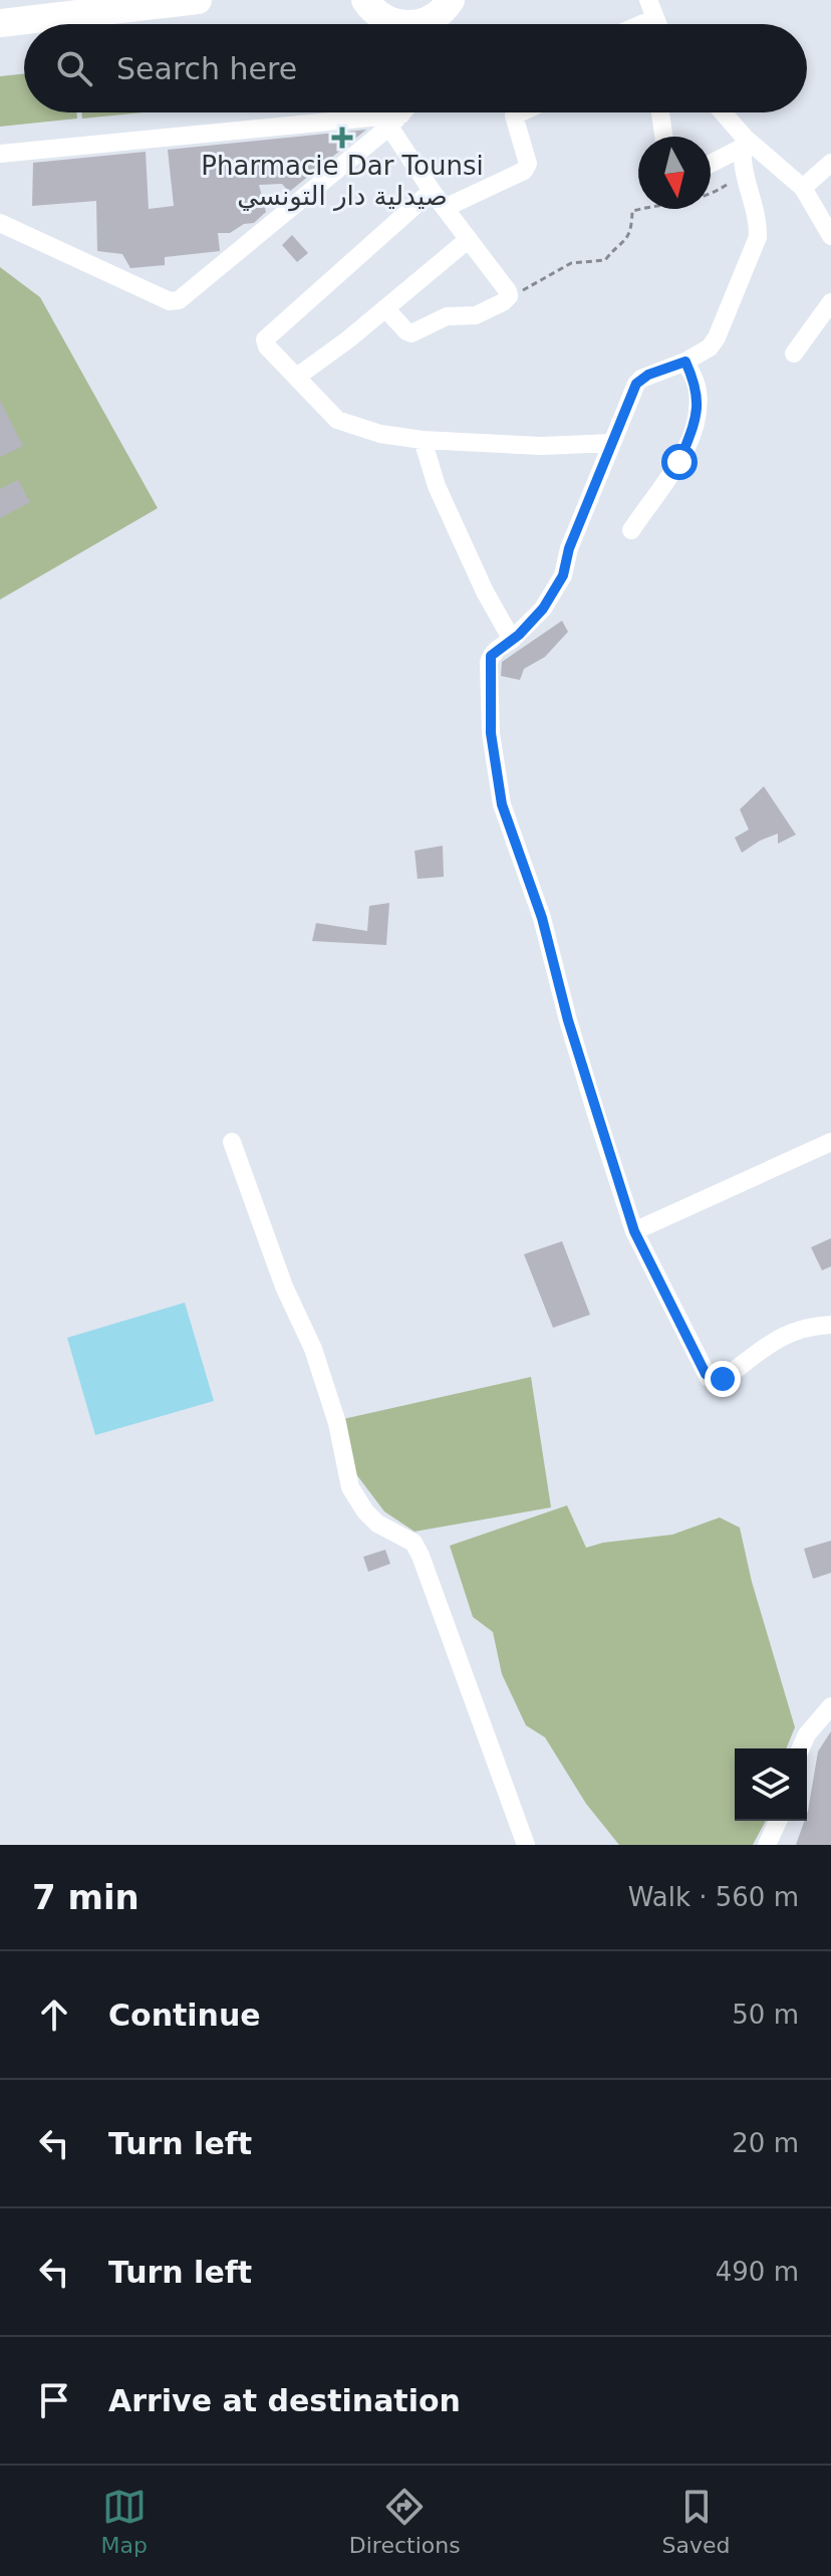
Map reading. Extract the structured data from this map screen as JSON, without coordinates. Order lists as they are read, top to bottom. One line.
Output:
{"places":{"health":["Pharmacie Dar Tounsi صيدلية دار التونسي"]},"north":"bottom","page":{"search":"Search here","heading":["7 min","Walk · 560 m"],"list":[["Continue","50 m"],["Turn left","20 m"],["Turn left","490 m"],"Arrive at destination"],"nav":["Map","Directions","Saved"]}}
